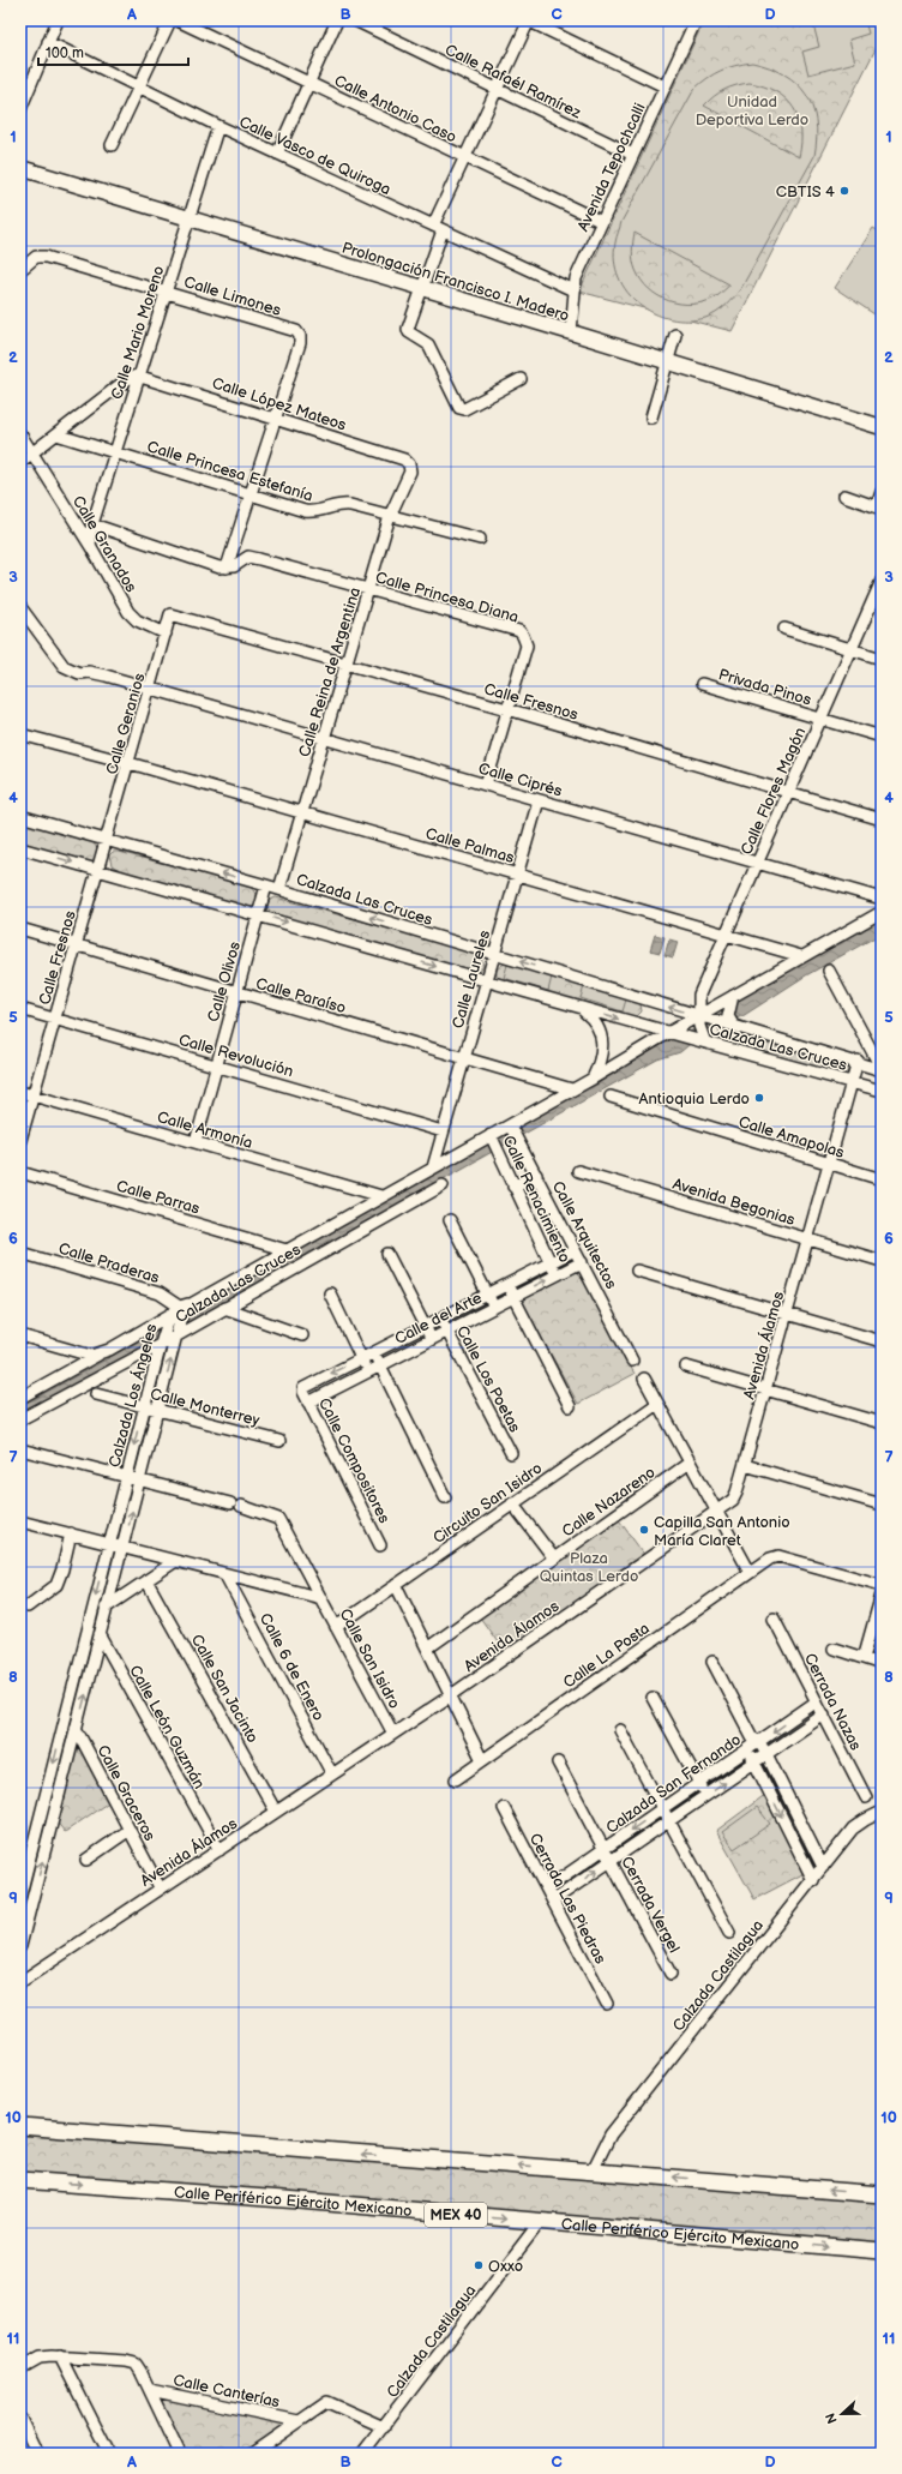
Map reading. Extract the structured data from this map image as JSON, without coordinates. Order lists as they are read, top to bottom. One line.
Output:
{"streets":{"highway":["Calle Periférico Ejército Mexicano","MEX 40"],"main road":["Prolongación Francisco I. Madero"],"street":["Calle Rafaél Ramírez","Calle Antonio Caso","Calle Vasco de Quiroga","Avenida Tepochcalli","Calle Limones","Calle Mario Moreno","Calle López Mateos","Calle Princesa Estefanía","Calle Granados","Calle Princesa Diana","Calle Reina de Argentina","Privada Pinos","Calle Fresnos","Calle Geranios","Calle Ciprés","Calle Flores Magón","Calle Palmas","Calzada Las Cruces","Calle Laureles","Calle Olivos","Calle Paraíso","Calle Revolución","Calle Armonía","Calle Amapolas","Calle Parras","Calle Renacimiento","Avenida Begonias","Calle Arquitectos","Calle Praderas","Calle del Arte","Avenida Álamos","Calle Los Poetas","Calzada Los Ángeles","Calle Monterrey","Calle Compositores","Calle Nazareno","Circuito San Isidro","Calle La Posta","Calle San Isidro","Calle 6 de Enero","Calle San Jacinto","Cerrada Nazas","Calle León Guzmán","Calzada San Fernando","Calle Graceros","Cerrada Las Piedras","Cerrada Vergel","Calzada Castilagua","Calle Canterías"]},"crossings":[["Calle Rafaél Ramírez","Avenida Tepochcalli"],["Calle Antonio Caso","Avenida Tepochcalli"],["Calle Vasco de Quiroga","Avenida Tepochcalli"],["Calle Vasco de Quiroga","Calle Mario Moreno"],["Avenida Tepochcalli","Prolongación Francisco I. Madero"],["Prolongación Francisco I. Madero","Calle Mario Moreno"],["Calle Limones","Calle Mario Moreno"],["Calle Limones","Calle López Mateos"],["Calle Mario Moreno","Calle López Mateos"],["Calle Mario Moreno","Calle Princesa Estefanía"],["Calle Mario Moreno","Calle Granados"],["Calle López Mateos","Calle Reina de Argentina"],["Calle Princesa Estefanía","Calle Reina de Argentina"],["Calle Granados","Calle Geranios"],["Calle Princesa Diana","Calle Reina de Argentina"],["Calle Princesa Diana","Calle Fresnos"],["Calle Reina de Argentina","Calle Fresnos"],["Calle Reina de Argentina","Calle Ciprés"],["Calle Reina de Argentina","Calle Palmas"],["Calle Reina de Argentina","Calzada Las Cruces"],["Privada Pinos","Calle Flores Magón"],["Calle Fresnos","Calle Geranios"],["Calle Fresnos","Calle Flores Magón"],["Calle Fresnos","Calzada Las Cruces"],["Calle Fresnos","Calle Paraíso"],["Calle Fresnos","Calle Revolución"],["Calle Fresnos","Calle Armonía"],["Calle Geranios","Calle Ciprés"],["Calle Geranios","Calle Palmas"],["Calle Geranios","Calzada Las Cruces"],["Calle Ciprés","Calle Flores Magón"],["Calle Ciprés","Calle Laureles"],["Calle Flores Magón","Calle Palmas"],["Calle Flores Magón","Calzada Las Cruces"],["Calle Palmas","Calzada Las Cruces"],["Calle Palmas","Calle Laureles"],["Calzada Las Cruces","Calle Laureles"],["Calzada Las Cruces","Calle Olivos"],["Calzada Las Cruces","Calle Paraíso"],["Calzada Las Cruces","Calle Armonía"],["Calzada Las Cruces","Calle Parras"],["Calzada Las Cruces","Calle Renacimiento"],["Calzada Las Cruces","Calle Arquitectos"],["Calzada Las Cruces","Calle Praderas"],["Calzada Las Cruces","Avenida Álamos"],["Calzada Las Cruces","Calzada Los Ángeles"],["Calle Laureles","Calle Paraíso"],["Calle Laureles","Calle Revolución"],["Calle Olivos","Calle Paraíso"],["Calle Olivos","Calle Revolución"],["Calle Olivos","Calle Armonía"],["Calle Amapolas","Avenida Álamos"],["Calle Renacimiento","Calle del Arte"],["Avenida Begonias","Avenida Álamos"],["Calle Arquitectos","Calle del Arte"],["Calle Praderas","Calzada Los Ángeles"],["Calle del Arte","Calle Los Poetas"],["Calle del Arte","Calle Compositores"],["Avenida Álamos","Calle San Isidro"],["Avenida Álamos","Calle 6 de Enero"],["Avenida Álamos","Calle San Jacinto"],["Avenida Álamos","Calle León Guzmán"],["Avenida Álamos","Calle Graceros"],["Calzada Los Ángeles","Calle Monterrey"],["Calzada Los Ángeles","Calle León Guzmán"],["Calzada Los Ángeles","Calle Graceros"],["Circuito San Isidro","Calle San Isidro"],["Cerrada Nazas","Calzada San Fernando"],["Calzada San Fernando","Cerrada Las Piedras"],["Calzada San Fernando","Cerrada Vergel"],["Calzada Castilagua","Calle Periférico Ejército Mexicano"],["Calzada Castilagua","Calle Canterías"]],"parks":["Unidad Deportiva Lerdo","Plaza Quintas Lerdo"],"places":["CBTIS 4","Antioquia Lerdo","Capilla San Antonio María Claret","Oxxo"],"scale_bar":"100 m","north":"left","grid":{"columns":["A","B","C","D"],"rows":["1","2","3","4","5","6","7","8","9","10","11"]}}
